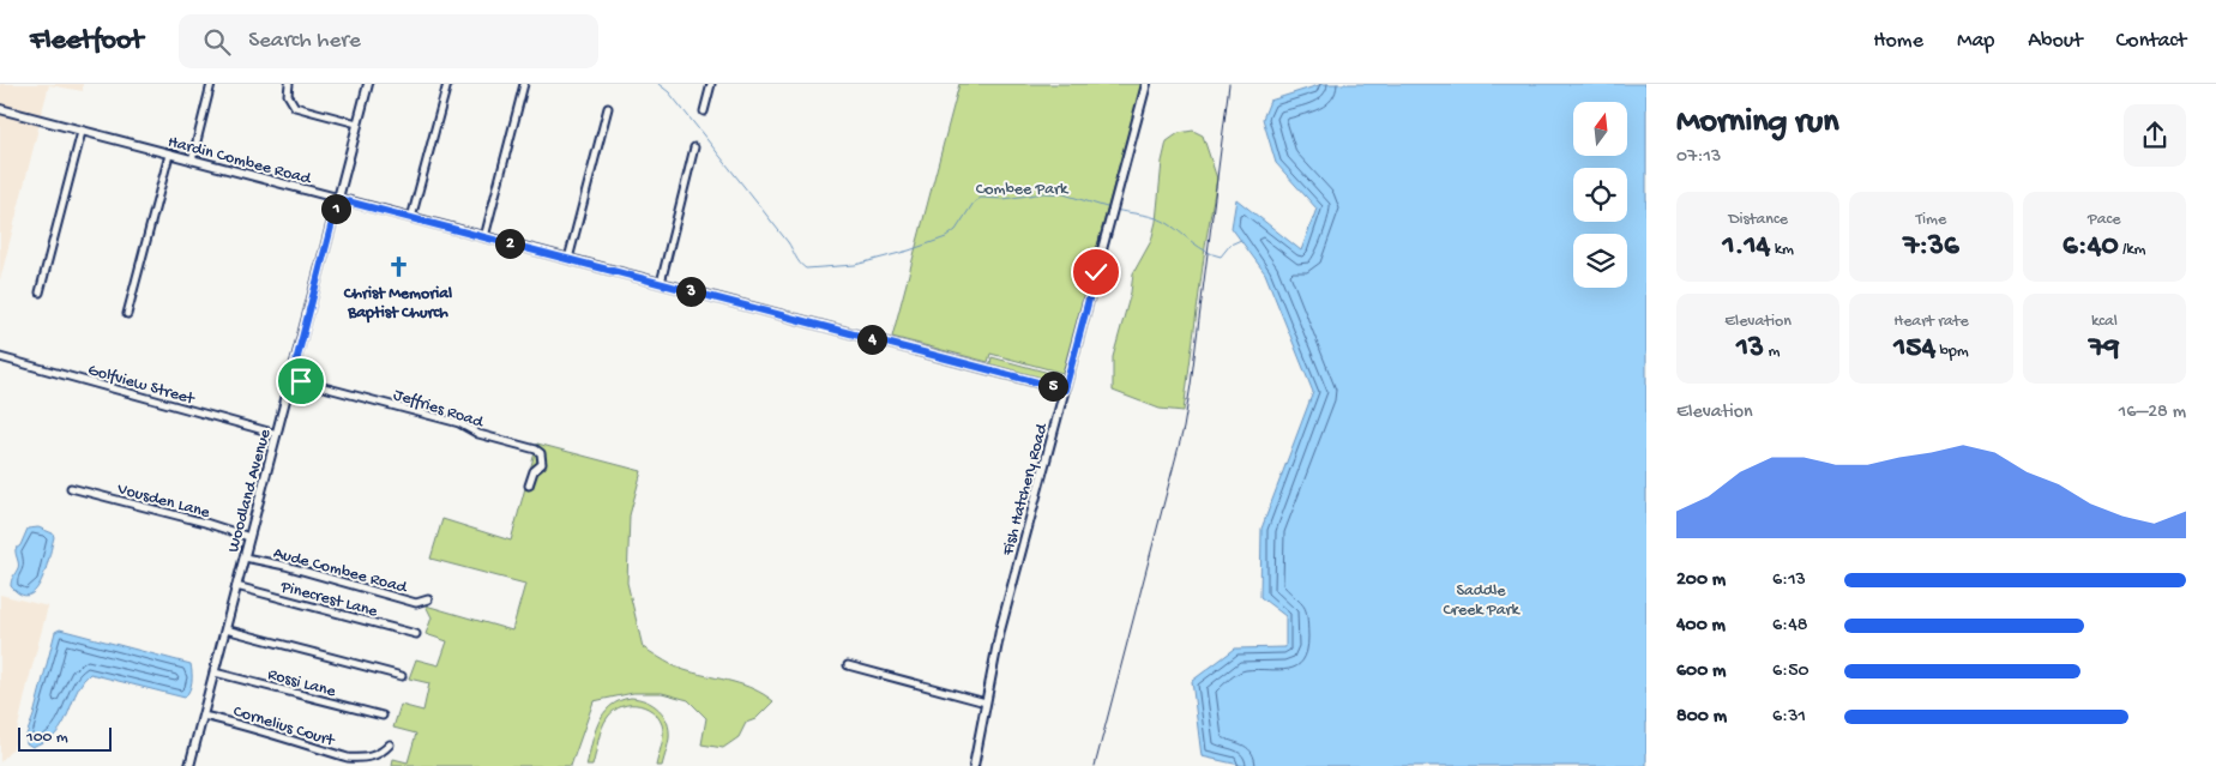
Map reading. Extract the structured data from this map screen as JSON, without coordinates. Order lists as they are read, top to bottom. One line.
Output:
{"streets":{"street":["Hardin Combee Road","Golfview Street","Jeffries Road","Fish Hatchery Road","Woodland Avenue","Vousden Lane","Aude Combee Road","Pinecrest Lane","Rossi Lane","Cornelius Court"]},"crossings":[["Hardin Combee Road","Fish Hatchery Road"],["Hardin Combee Road","Woodland Avenue"],["Golfview Street","Woodland Avenue"],["Jeffries Road","Woodland Avenue"],["Woodland Avenue","Vousden Lane"],["Woodland Avenue","Aude Combee Road"],["Woodland Avenue","Pinecrest Lane"],["Woodland Avenue","Rossi Lane"],["Woodland Avenue","Cornelius Court"]],"parks":["Combee Park","Saddle Creek Park"],"places":{"church":["Christ Memorial Baptist Church"]},"scale_bar":"100 m","north":"top","page":{"header":"Fleetfoot","search":"Search here","nav":["Home","Map","About","Contact"],"heading":["Morning run","07:13"],"stats":[["Distance","1.14 km"],["Time","7:36"],["Pace","6:40 /km"],["Elevation","13 m"],["Heart rate","154 bpm"],["kcal","79"]],"pins":["1","2","3","4","5"],"chart":["Elevation","16–28 m"],"list":[{"name":"200 m","note":"6:13"},{"name":"400 m","note":"6:48"},{"name":"600 m","note":"6:50"},{"name":"800 m","note":"6:31"}],"scale":"100 m"}}
